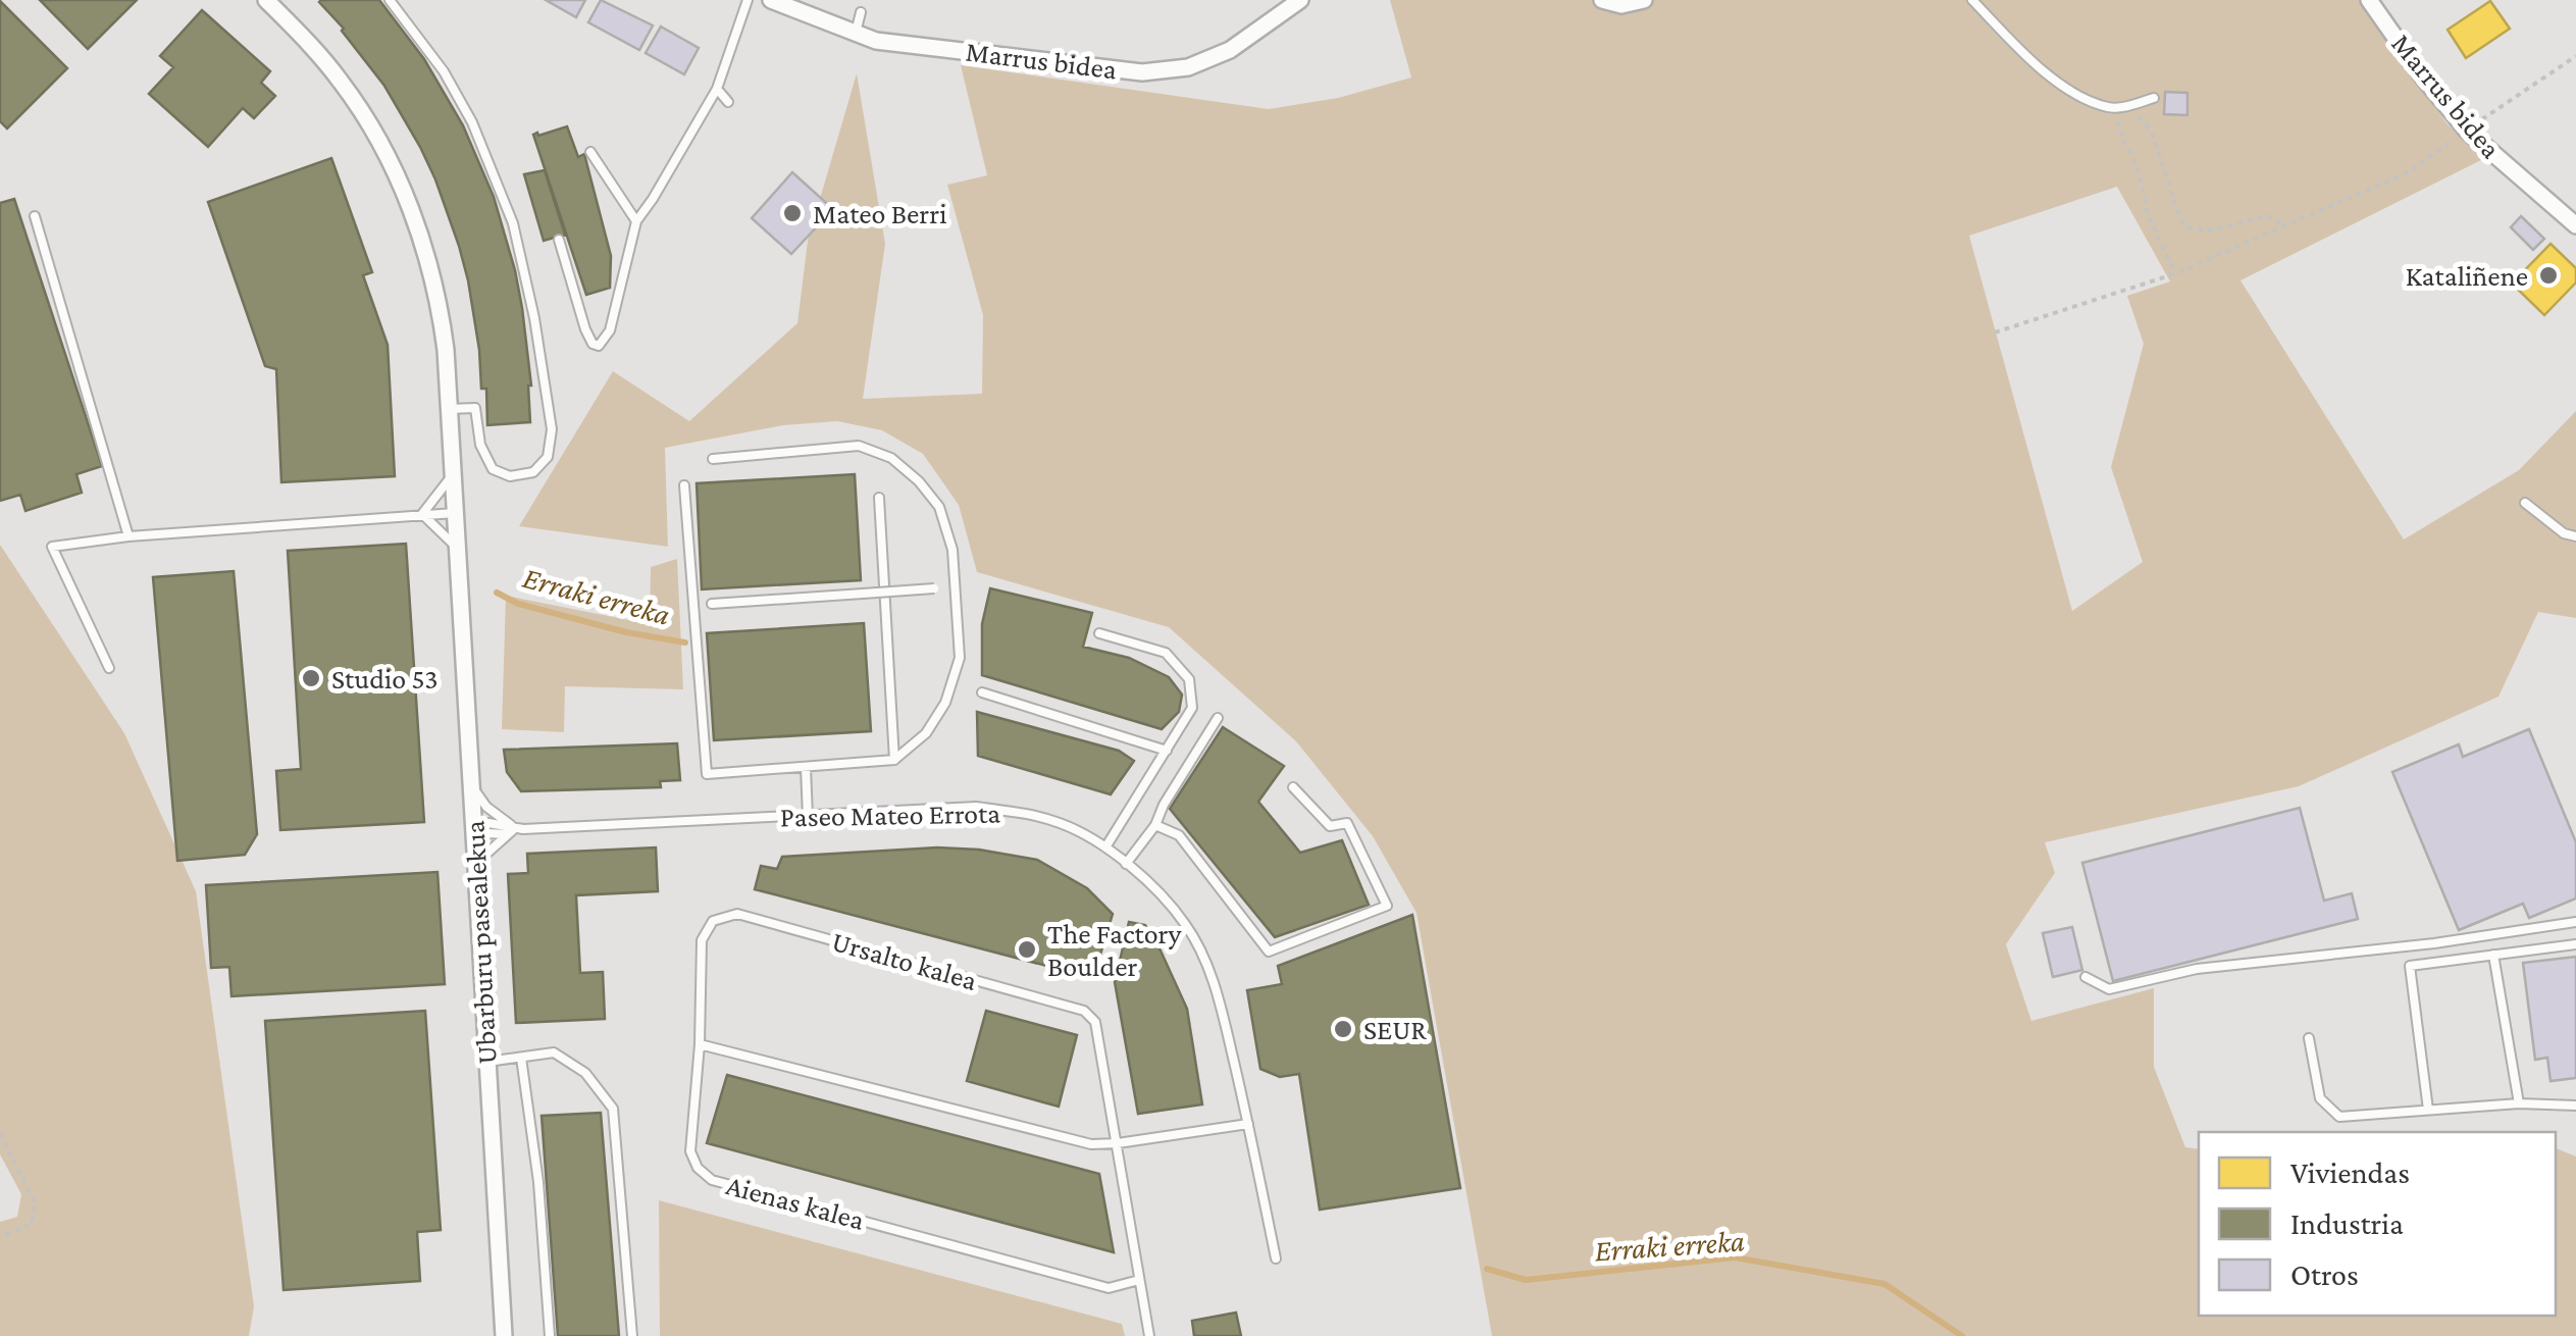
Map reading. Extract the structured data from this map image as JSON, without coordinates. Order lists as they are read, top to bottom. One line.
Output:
{"streets":{"street":["Marrus bidea","Ubarburu pasealekua"],"lane":["Paseo Mateo Errota","Ursalto kalea","Aienas kalea"]},"crossings":[["Paseo Mateo Errota","Ubarburu pasealekua"],["Ursalto kalea","Aienas kalea"]],"water":["Erraki erreka"],"places":["Mateo Berri","Kataliñene","Studio 53","The Factory Boulder","SEUR"],"legend":["Viviendas","Industria","Otros"]}
